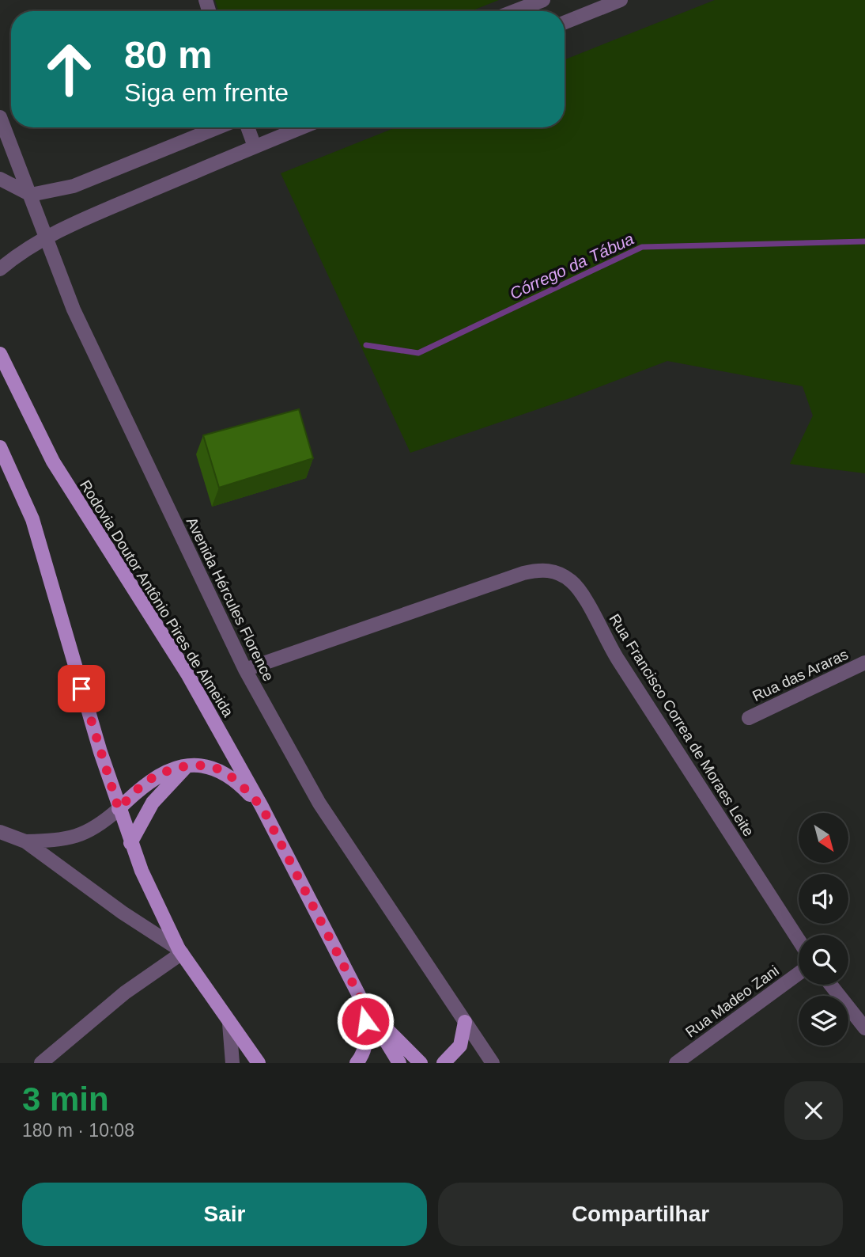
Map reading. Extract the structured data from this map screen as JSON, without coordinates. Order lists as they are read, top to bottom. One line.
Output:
{"streets":{"main road":["Rodovia Doutor Antônio Pires de Almeida"],"street":["Avenida Hércules Florence","Rua das Araras","Rua Francisco Correa de Moraes Leite","Rua Madeo Zani"]},"crossings":[["Avenida Hércules Florence","Rua Francisco Correa de Moraes Leite"]],"water":["Córrego da Tábua"],"north":"bottom right","page":{"turn":["80 m","Siga em frente"],"heading":["3 min","180 m · 10:08"],"buttons":["Sair","Compartilhar"]}}
